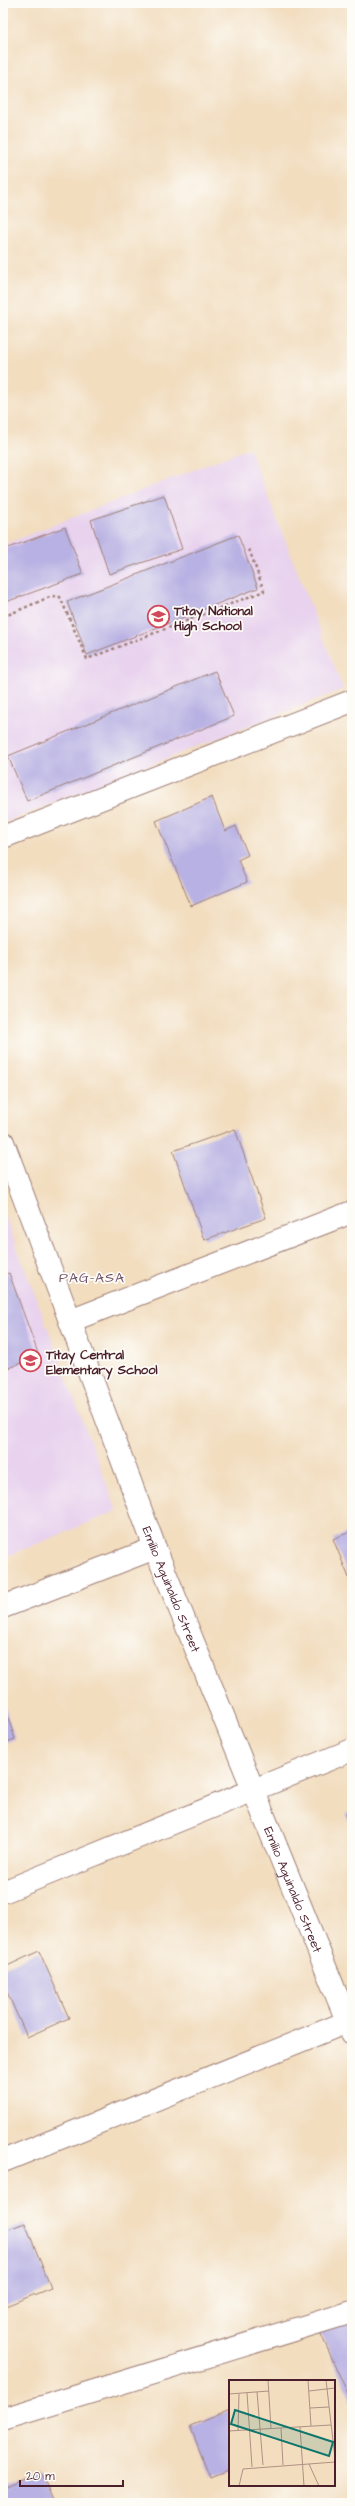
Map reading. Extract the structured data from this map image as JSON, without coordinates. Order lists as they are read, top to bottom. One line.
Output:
{"streets":{"street":["Emilio Aguinaldo Street"]},"districts":["PAG-ASA"],"places":{"school or university":["Titay National High School","Titay Central Elementary School"]},"scale_bar":"20 m"}
